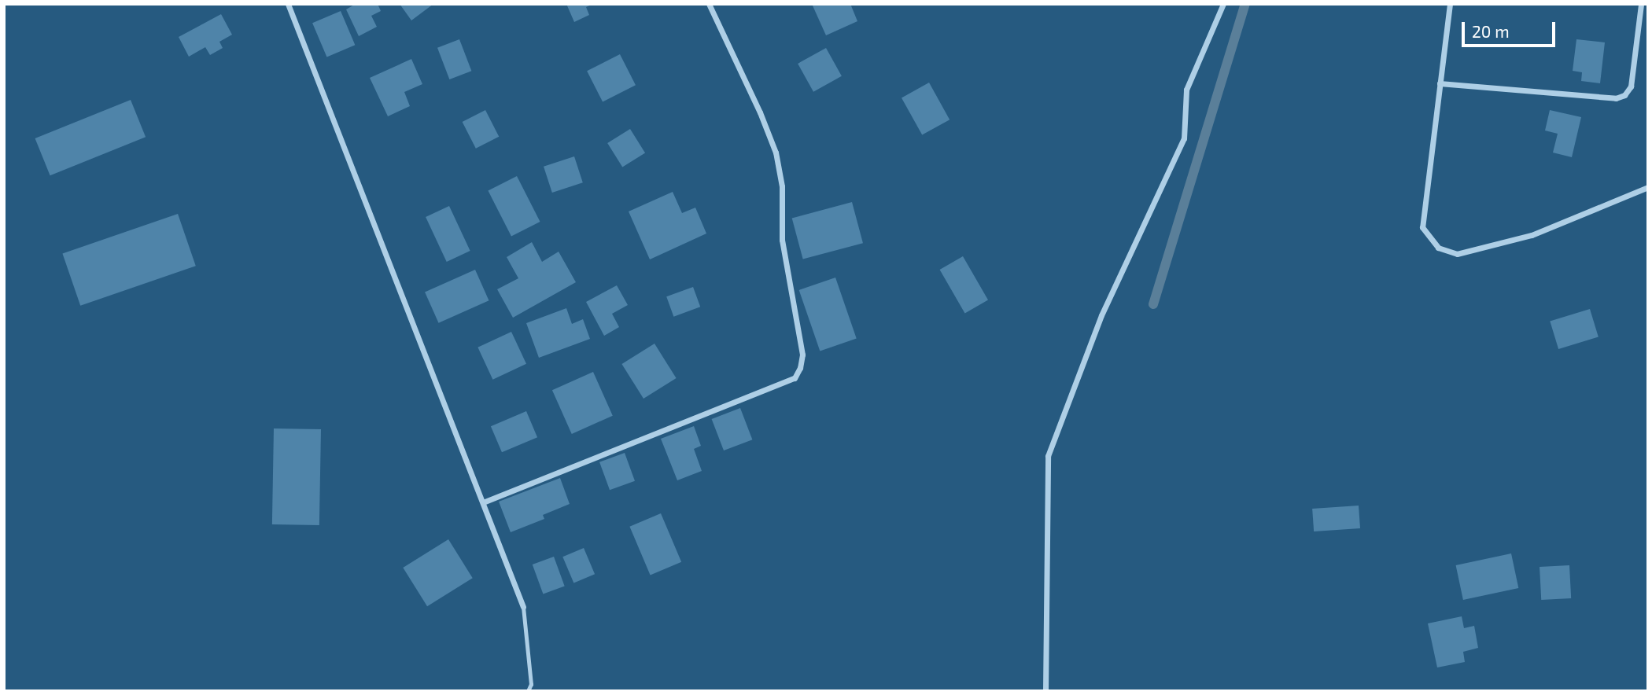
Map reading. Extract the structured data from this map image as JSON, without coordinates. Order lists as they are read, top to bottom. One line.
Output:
{"scale_bar":"20 m"}
